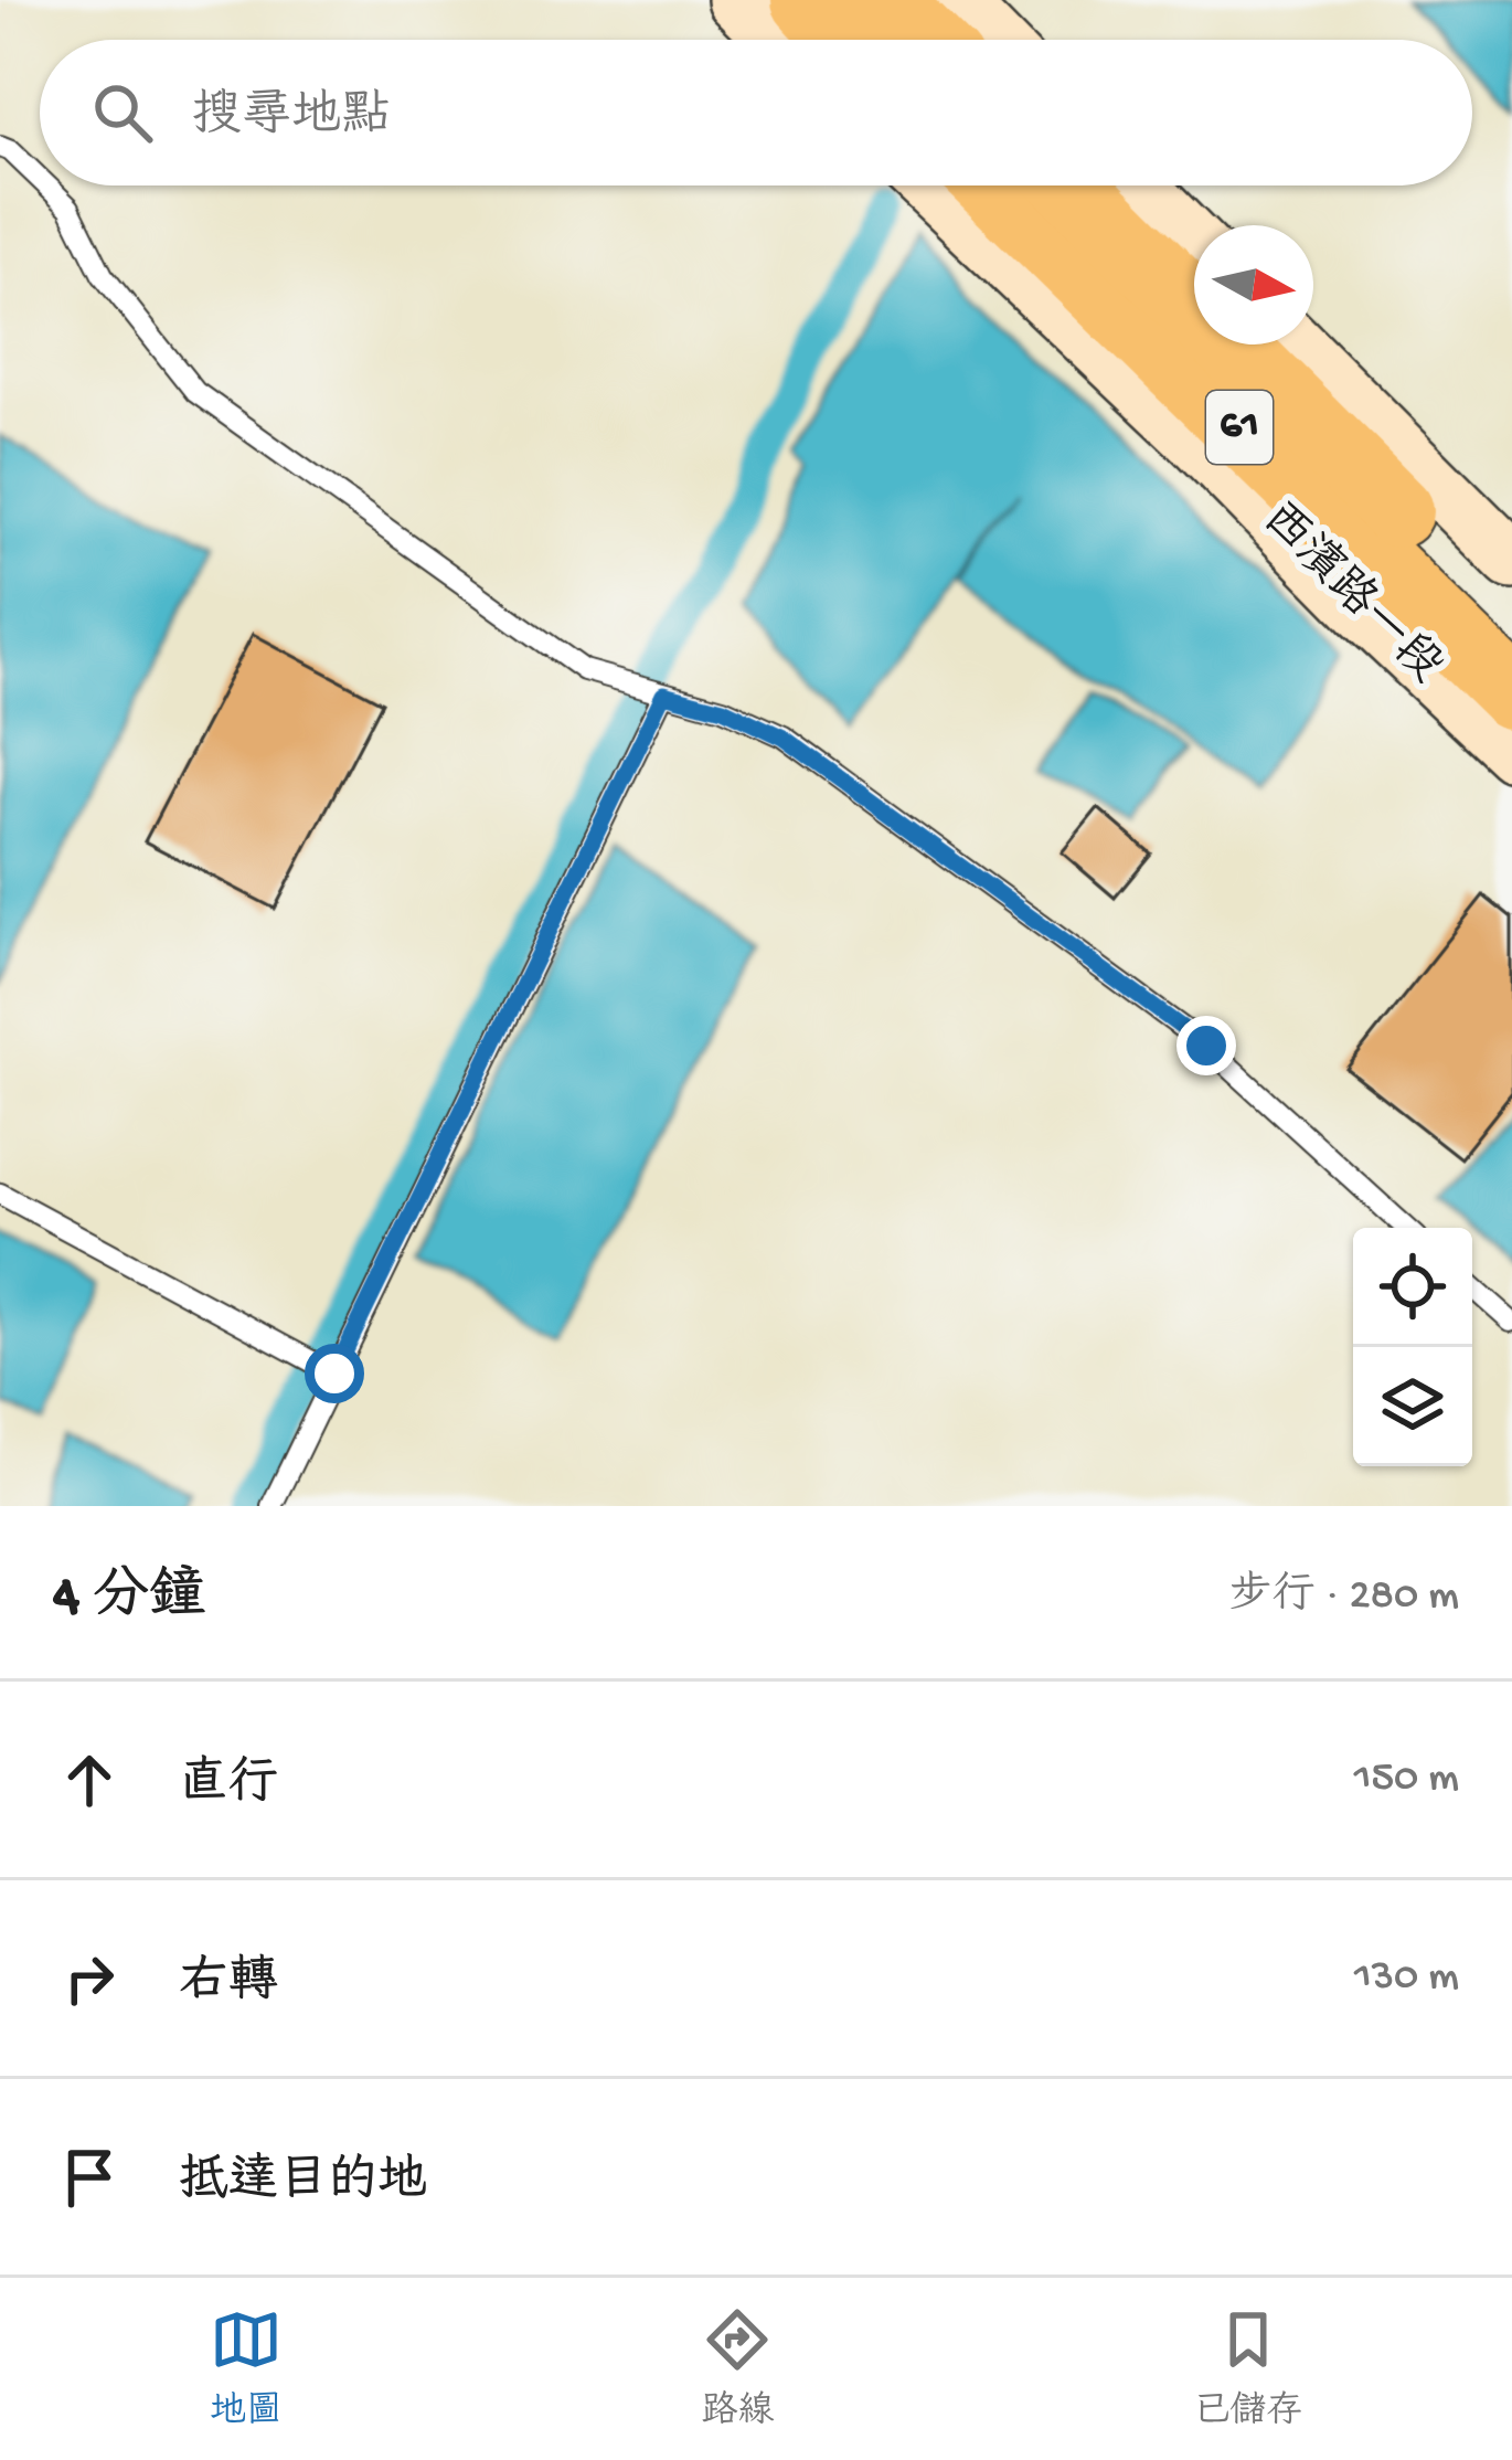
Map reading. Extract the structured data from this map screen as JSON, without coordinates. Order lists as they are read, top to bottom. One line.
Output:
{"streets":{"highway":["61"],"street":["西濱路一段"]},"north":"right","page":{"search":"搜尋地點","heading":["4 分鐘","步行 · 280 m"],"list":[["直行","150 m"],["右轉","130 m"],"抵達目的地"],"nav":["地圖","路線","已儲存"]}}
